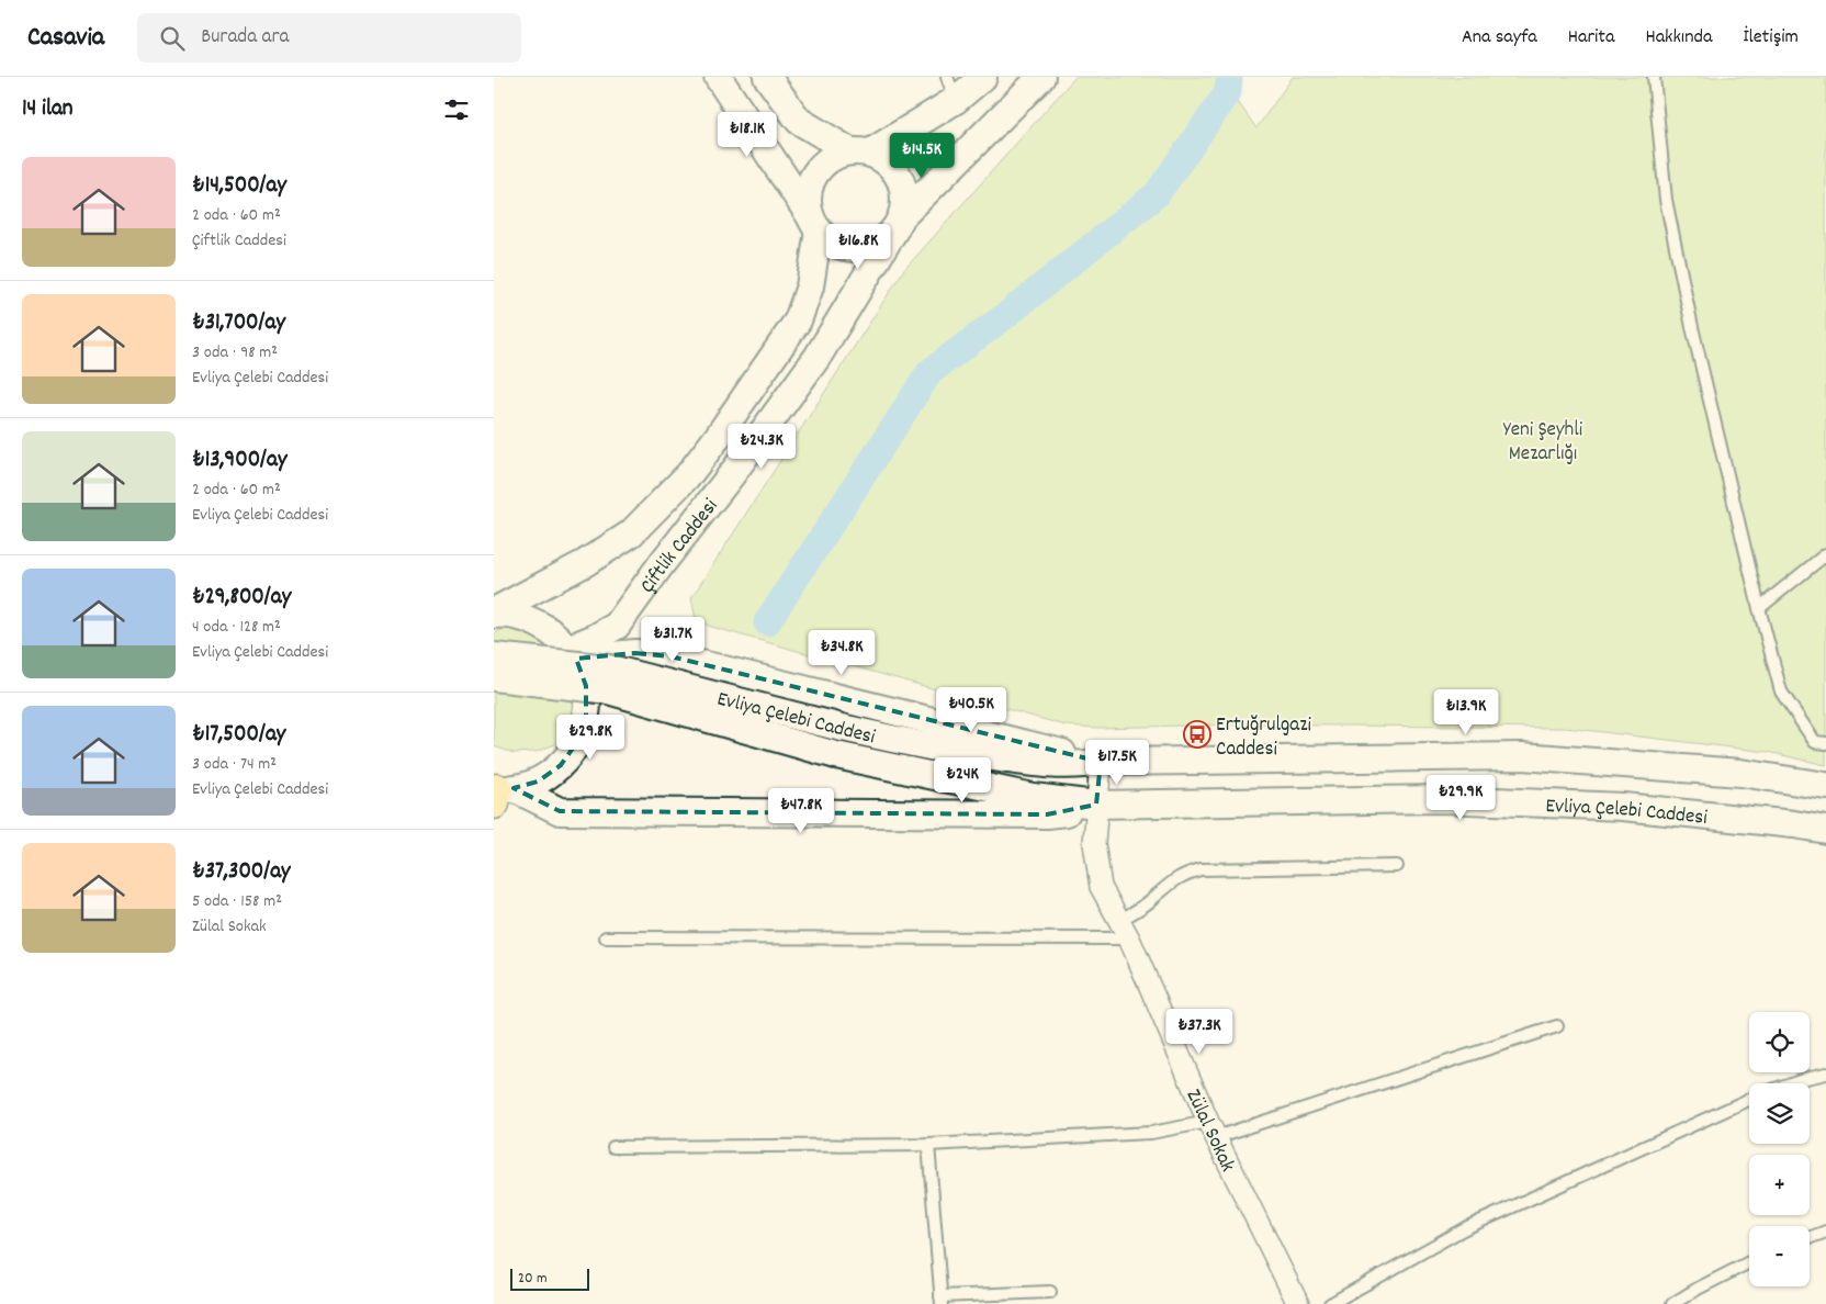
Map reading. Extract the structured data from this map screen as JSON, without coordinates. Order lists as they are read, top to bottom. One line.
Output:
{"streets":{"street":["Çiftlik Caddesi","Evliya Çelebi Caddesi","Zülal Sokak"]},"crossings":[["Çiftlik Caddesi","Evliya Çelebi Caddesi"],["Evliya Çelebi Caddesi","Zülal Sokak"]],"parks":["Yeni Şeyhli Mezarlığı"],"places":{"bus stop":["Ertuğrulgazi Caddesi"]},"scale_bar":"20 m","page":{"header":"Casavia","search":"Burada ara","nav":["Ana sayfa","Harita","Hakkında","İletişim"],"heading":"14 ilan","price":["₺18.1K","₺14.5K","₺16.8K","₺24.3K","₺31.7K","₺34.8K","₺40.5K","₺13.9K","₺29.8K","₺17.5K","₺24K","₺29.9K","₺47.8K","₺37.3K"],"list":[{"name":"₺14,500/ay","note":"2 oda · 60 m² · Çiftlik Caddesi"},{"name":"₺31,700/ay","note":"3 oda · 98 m² · Evliya Çelebi Caddesi"},{"name":"₺13,900/ay","note":"2 oda · 60 m² · Evliya Çelebi Caddesi"},{"name":"₺29,800/ay","note":"4 oda · 128 m² · Evliya Çelebi Caddesi"},{"name":"₺17,500/ay","note":"3 oda · 74 m² · Evliya Çelebi Caddesi"},{"name":"₺37,300/ay","note":"5 oda · 158 m² · Zülal Sokak"}],"map_buttons":["+","−"],"scale":"20 m"}}
